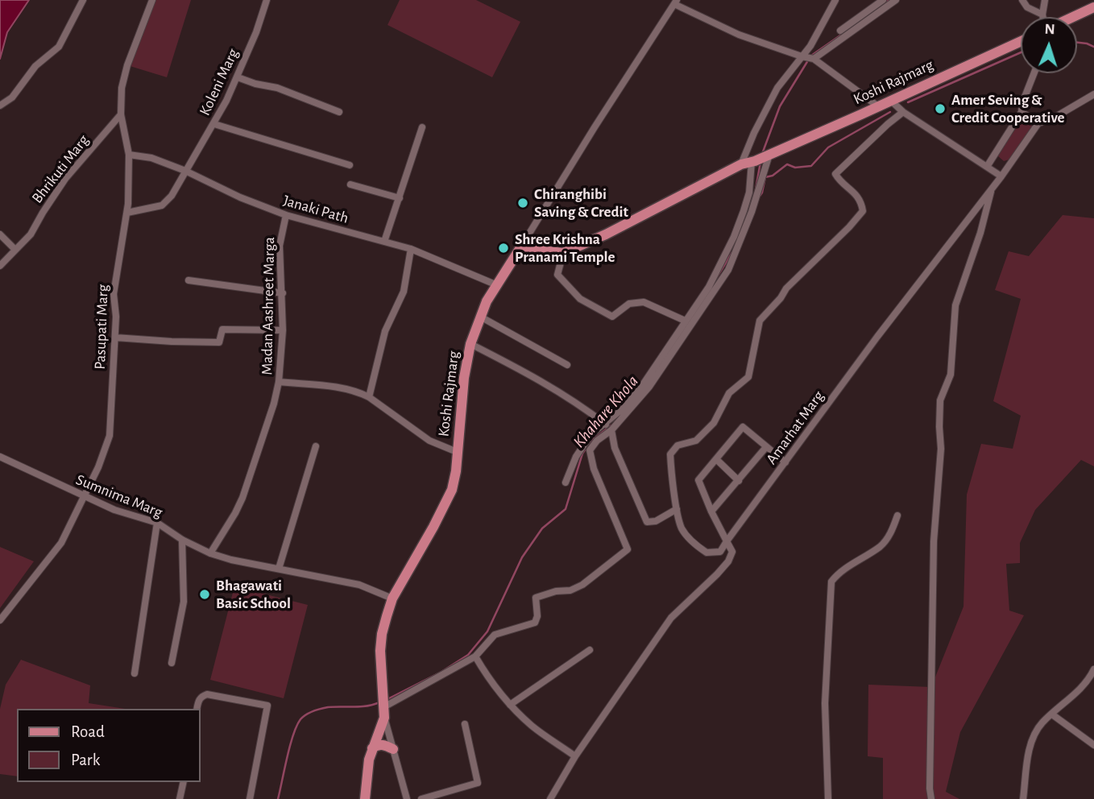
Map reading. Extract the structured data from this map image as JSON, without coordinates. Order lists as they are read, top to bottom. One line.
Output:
{"streets":{"main road":["Koshi Rajmarg"],"street":["Koleni Marg","Bhrikuti Marg","Janaki Path","Madan Aashreet Marga","Pasupati Marg","Amarhat Marg","Sumnima Marg"]},"crossings":[["Koleni Marg","Janaki Path"],["Koleni Marg","Pasupati Marg"],["Koshi Rajmarg","Janaki Path"],["Koshi Rajmarg","Sumnima Marg"],["Bhrikuti Marg","Pasupati Marg"],["Janaki Path","Madan Aashreet Marga"],["Janaki Path","Pasupati Marg"],["Madan Aashreet Marga","Sumnima Marg"],["Pasupati Marg","Sumnima Marg"]],"water":["Khahare Khola"],"places":["Amer Seving & Credit Cooperative","Chiranghibi Saving & Credit","Shree Krishna Pranami Temple","Bhagawati Basic School"],"legend":["Road","Park"],"north":"top"}
